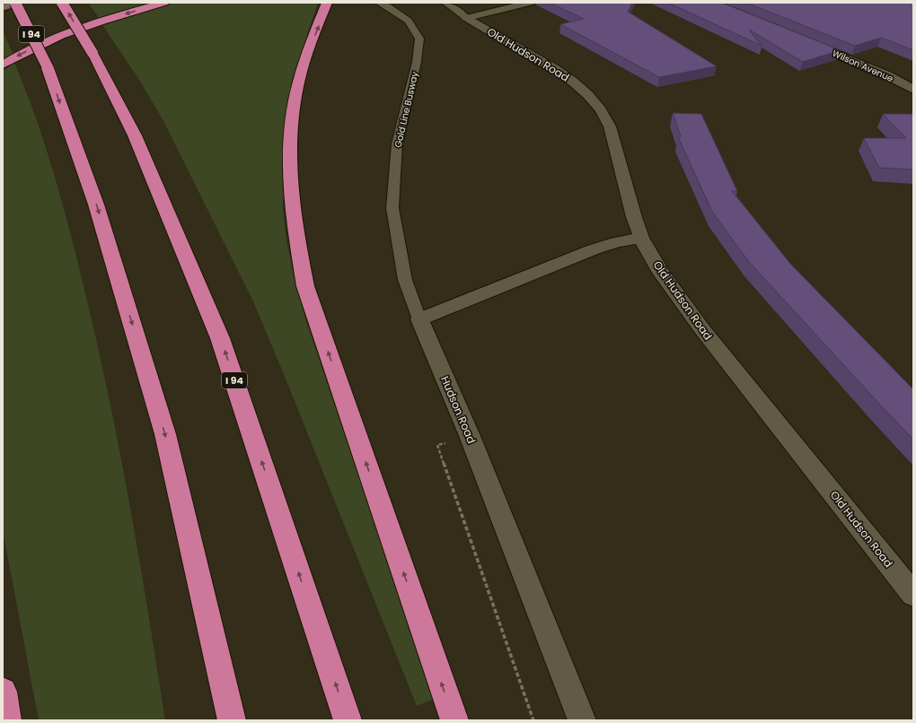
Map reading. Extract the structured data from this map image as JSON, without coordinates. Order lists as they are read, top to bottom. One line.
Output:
{"streets":{"highway":["I 94"],"street":["Old Hudson Road","Wilson Avenue","Hudson Road"],"lane":["Gold Line Busway"]},"crossings":[["Gold Line Busway","Hudson Road"]]}
